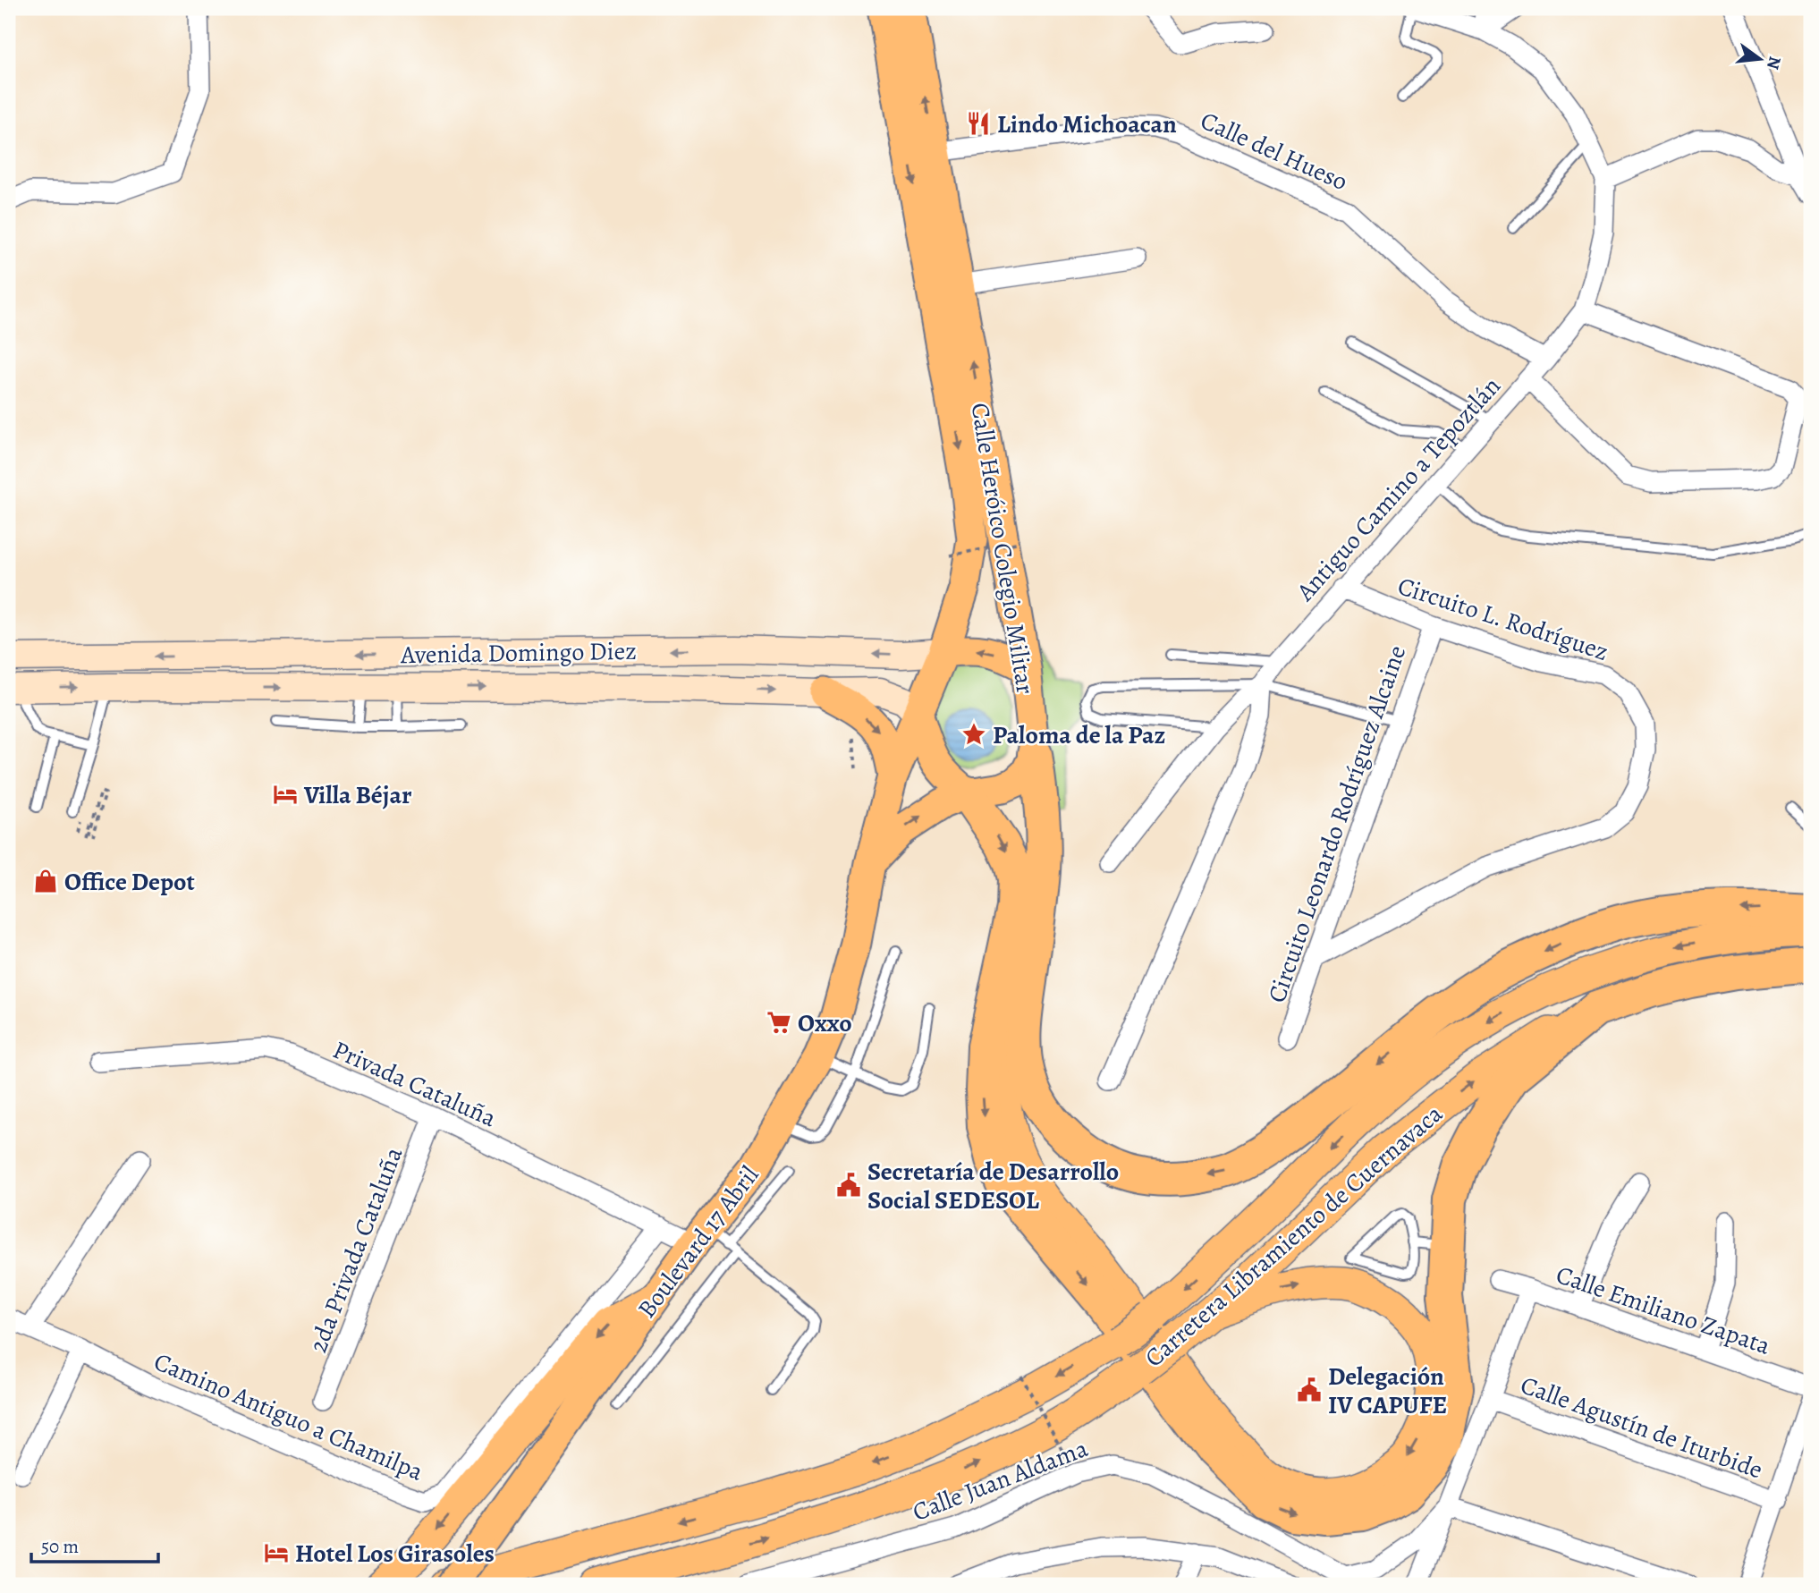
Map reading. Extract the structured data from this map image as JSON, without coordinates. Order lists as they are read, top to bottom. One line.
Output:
{"streets":{"highway":["Carretera Libramiento de Cuernavaca"],"main road":["Calle Heróico Colegio Militar","Avenida Domingo Diez","Boulevard 17 Abril"],"street":["Calle del Hueso","Antiguo Camino a Tepoztlán","Circuito L. Rodríguez","Circuito Leonardo Rodríguez Alcaine","Privada Cataluña","2da Privada Cataluña","Calle Emiliano Zapata","Camino Antiguo a Chamilpa","Calle Agustín de Iturbide","Calle Juan Aldama"]},"crossings":[["Calle del Hueso","Antiguo Camino a Tepoztlán"],["Calle del Hueso","Calle Heróico Colegio Militar"],["Antiguo Camino a Tepoztlán","Circuito L. Rodríguez"],["Calle Heróico Colegio Militar","Avenida Domingo Diez"],["Calle Heróico Colegio Militar","Boulevard 17 Abril"],["Circuito L. Rodríguez","Circuito Leonardo Rodríguez Alcaine"],["Avenida Domingo Diez","Boulevard 17 Abril"],["Privada Cataluña","Boulevard 17 Abril"],["Privada Cataluña","2da Privada Cataluña"],["Privada Cataluña","Camino Antiguo a Chamilpa"]],"places":{"restaurant":["Lindo Michoacan"],"place":["Paloma de la Paz"],"hotel":["Villa Béjar","Hotel Los Girasoles"],"shop":["Office Depot"],"supermarket":["Oxxo"],"public building":["Secretaría de Desarrollo Social SEDESOL","Delegación IV CAPUFE"]},"scale_bar":"50 m","north":"right"}
